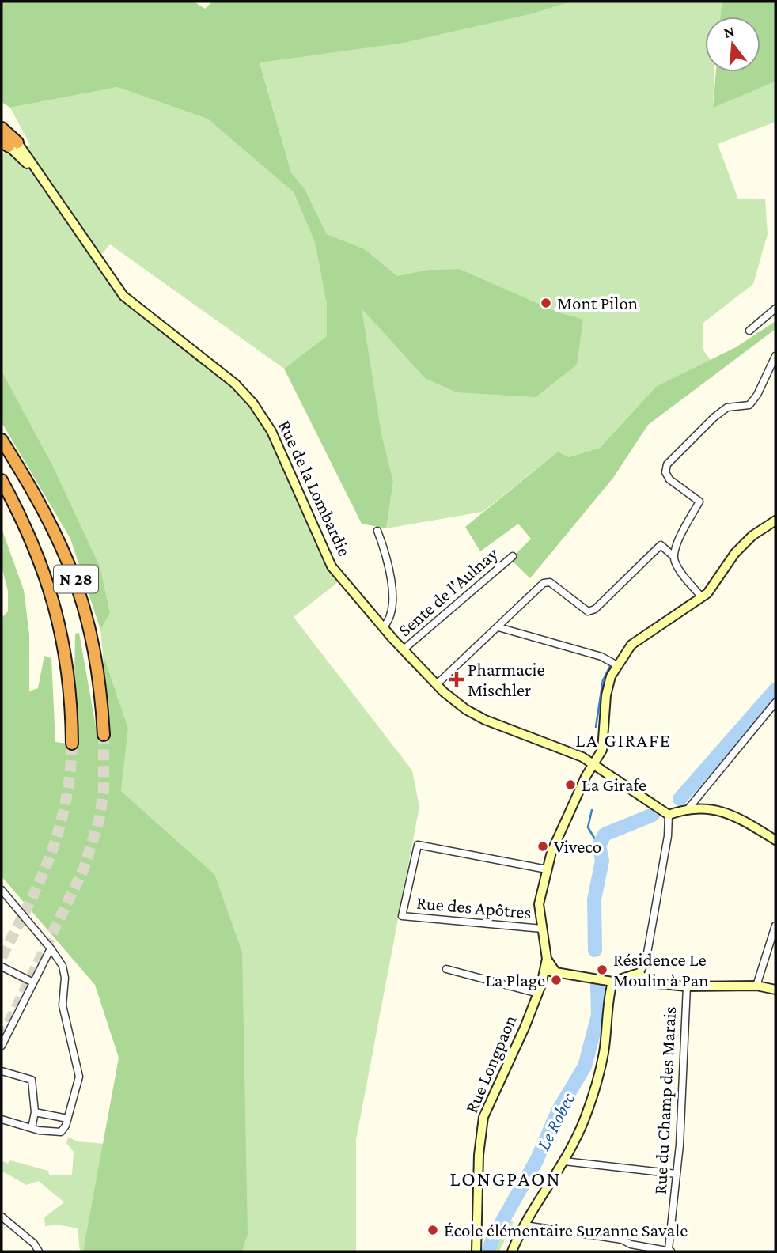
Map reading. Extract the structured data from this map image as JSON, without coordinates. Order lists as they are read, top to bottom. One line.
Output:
{"streets":{"highway":["N 28"],"main road":["Rue de la Lombardie","Rue Longpaon"],"street":["Sente de l'Aulnay","Rue des Apôtres","Rue du Champ des Marais"]},"crossings":[["Rue de la Lombardie","Sente de l'Aulnay"]],"districts":["LA GIRAFE","LONGPAON"],"water":["Le Robec"],"places":{"other":["Mont Pilon","La Girafe","Viveco","Résidence Le Moulin à Pan","La Plage","École élémentaire Suzanne Savale"],"health":["Pharmacie Mischler"]},"north":"top"}
